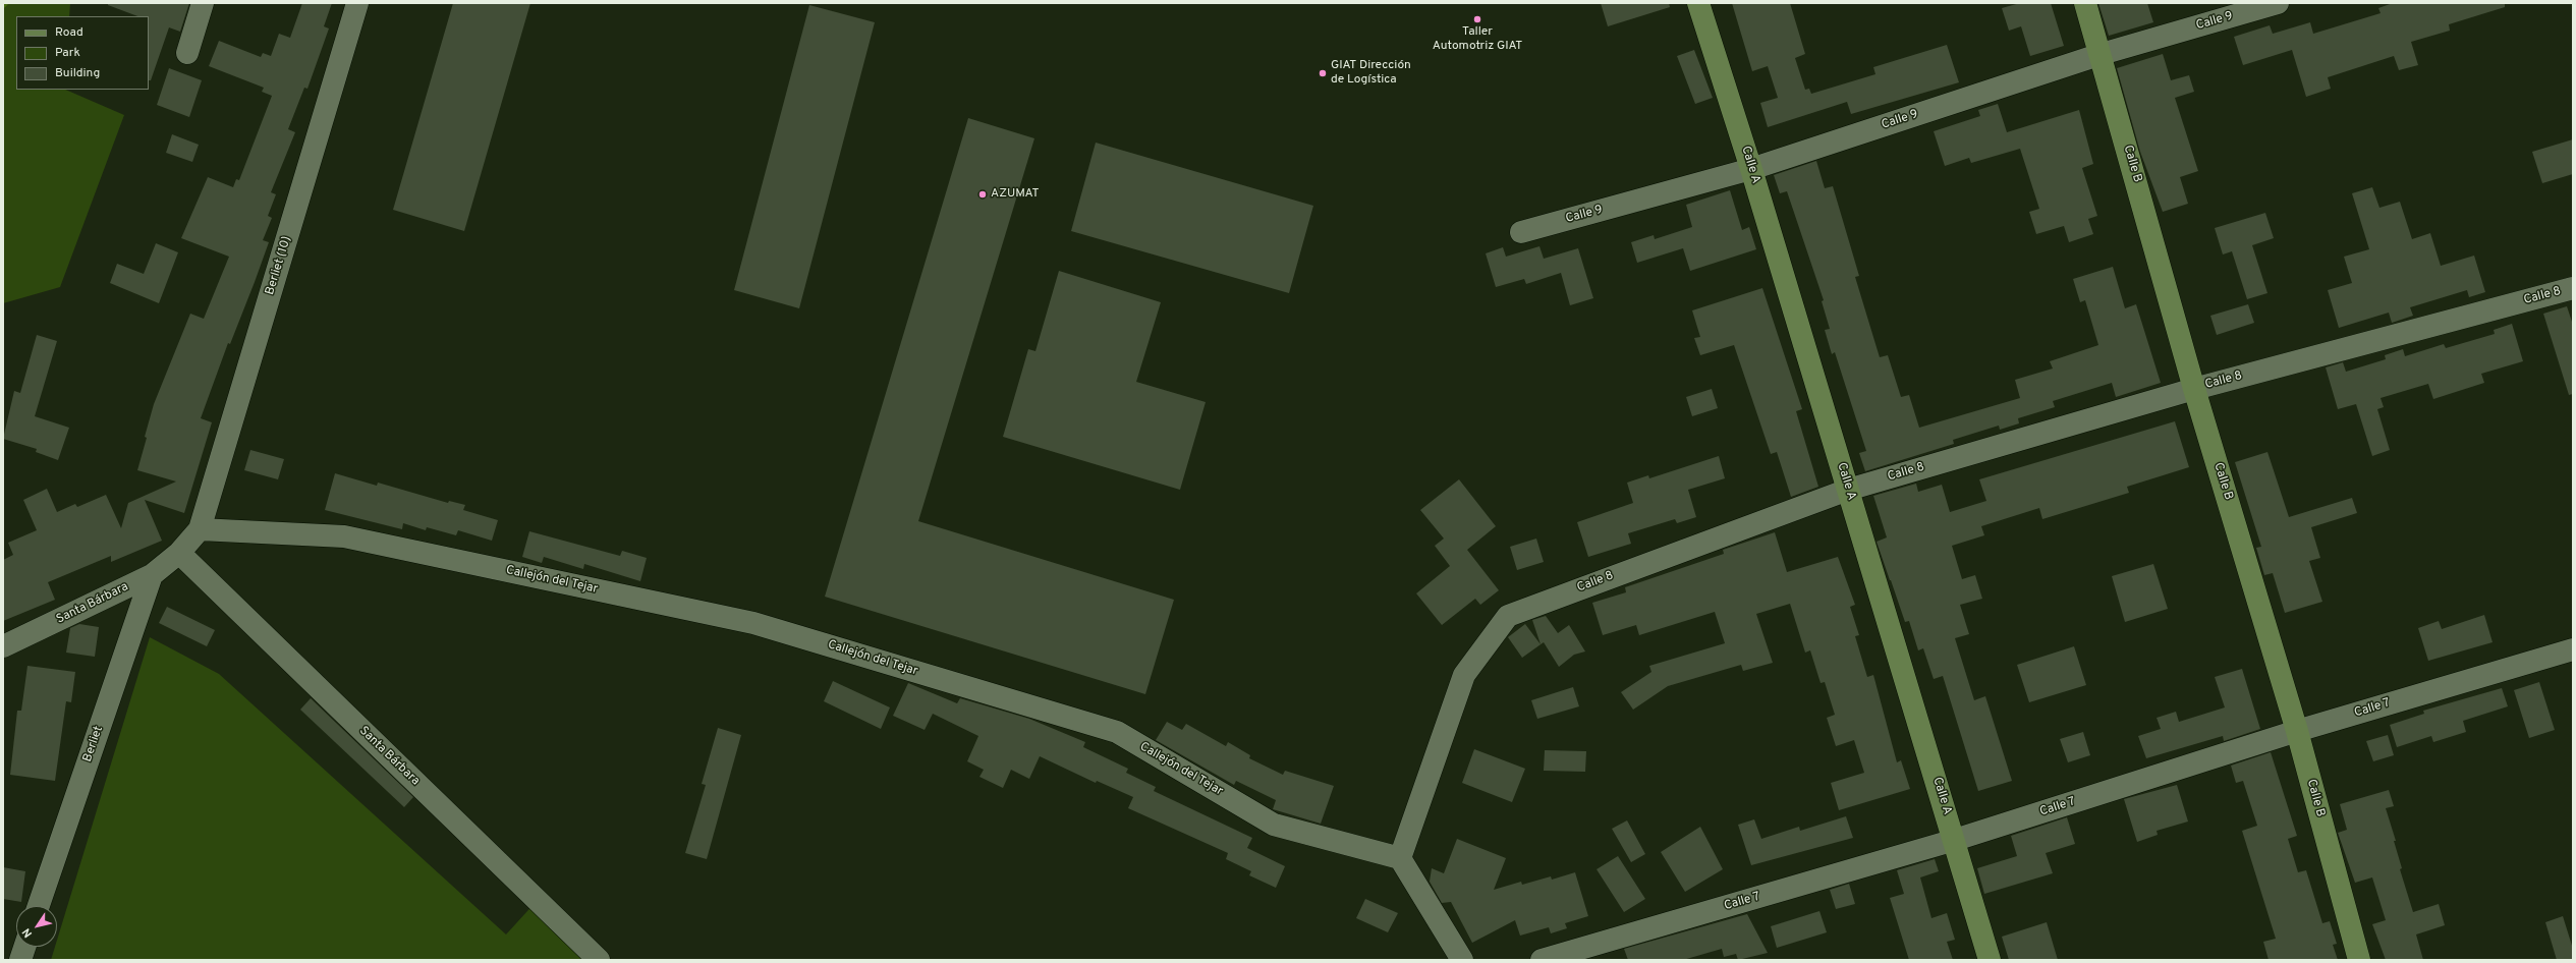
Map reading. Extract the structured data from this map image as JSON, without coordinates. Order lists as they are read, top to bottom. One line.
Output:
{"streets":{"street":["Calle 9","Calle B","Calle A","Berliet (10)","Calle 8","Callejón del Tejar","Santa Bárbara","Calle 7","Berliet"]},"crossings":[["Calle 9","Calle B"],["Calle 9","Calle A"],["Calle B","Calle 8"],["Calle B","Calle 7"],["Calle A","Calle 8"],["Calle A","Calle 7"],["Berliet (10)","Callejón del Tejar"],["Berliet (10)","Santa Bárbara"],["Calle 8","Callejón del Tejar"],["Callejón del Tejar","Santa Bárbara"],["Santa Bárbara","Berliet"]],"places":["Taller Automotriz GIAT","GIAT Dirección de Logística","AZUMAT"],"legend":["Road","Park","Building"],"north":"bottom left"}
